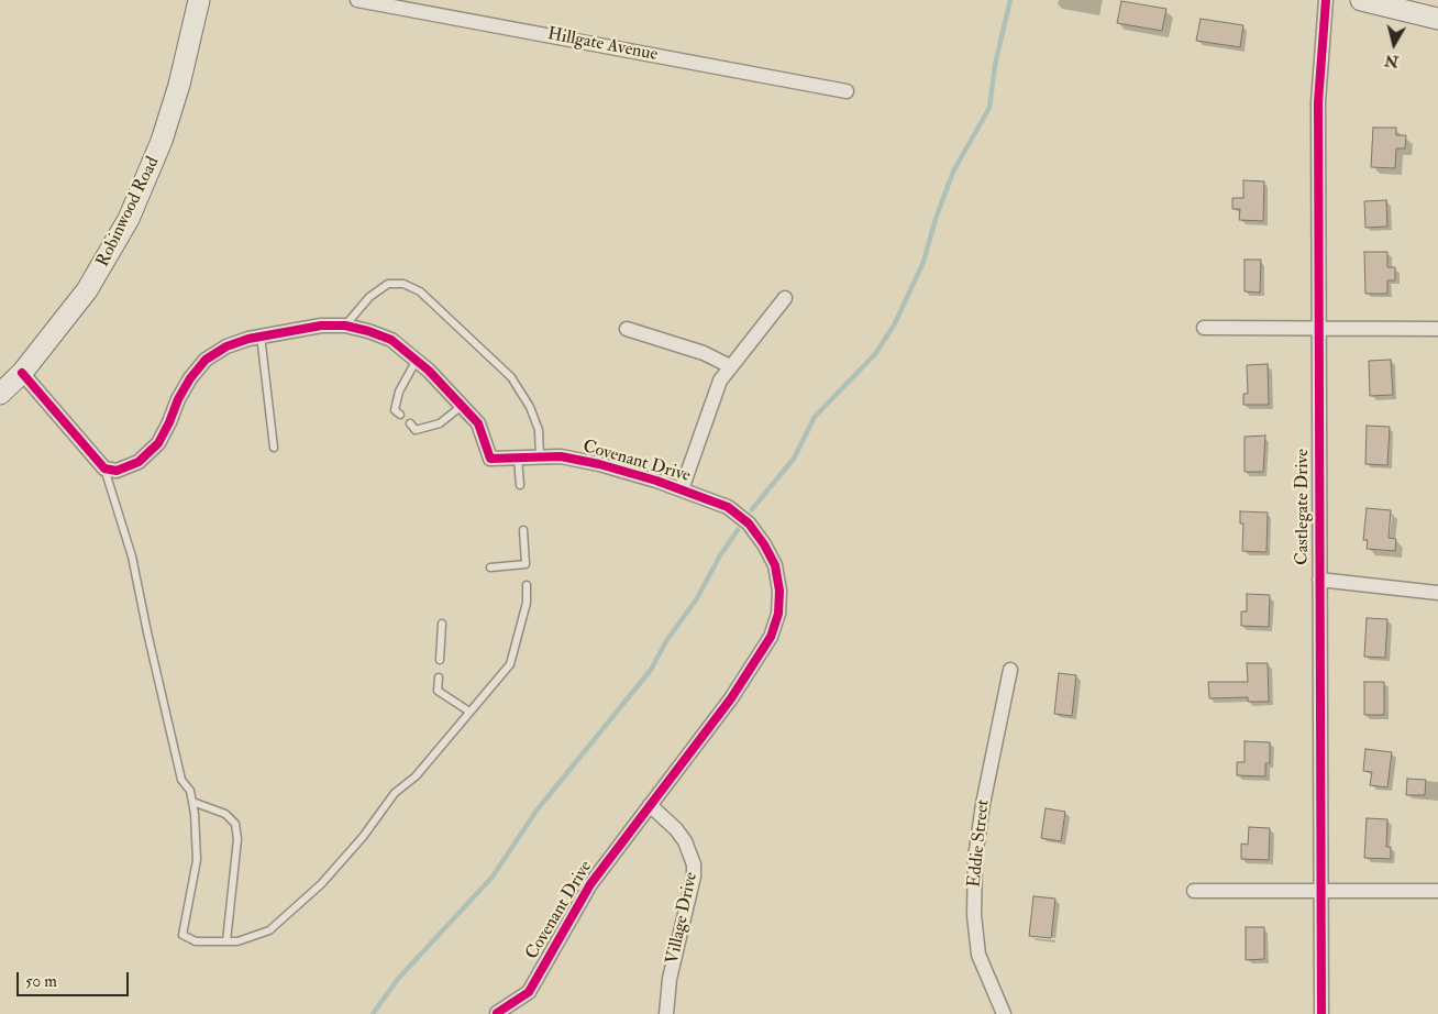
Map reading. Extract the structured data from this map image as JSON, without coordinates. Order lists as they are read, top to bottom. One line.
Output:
{"streets":{"main road":["Robinwood Road"],"street":["Hillgate Avenue","Covenant Drive","Castlegate Drive","Eddie Street","Village Drive"]},"crossings":[["Covenant Drive","Village Drive"]],"scale_bar":"50 m","north":"bottom"}
